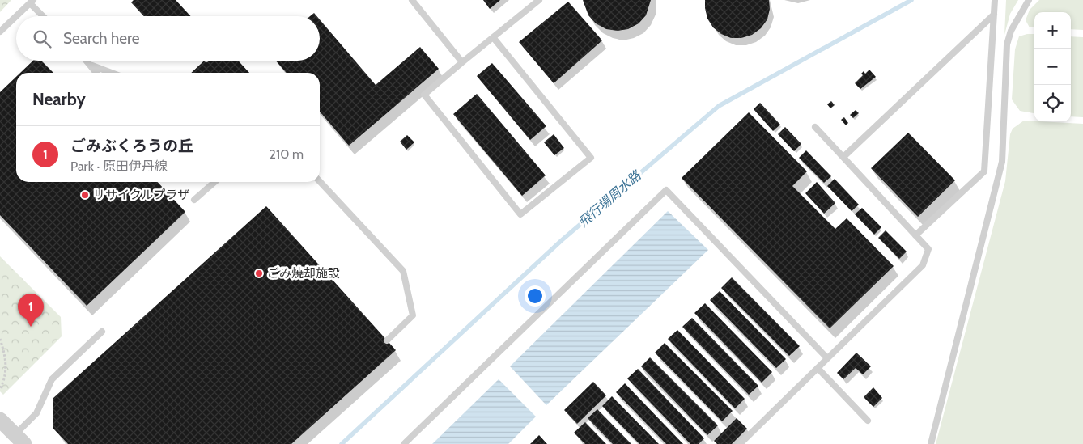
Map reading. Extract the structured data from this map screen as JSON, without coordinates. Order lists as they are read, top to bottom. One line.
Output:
{"water":["飛行場周水路"],"places":["リサイクルプラザ","ごみ焼却施設"],"page":{"map_buttons":["+","−"],"search":"Search here","heading":"Nearby","list":[{"mark":"1","name":"ごみぶくろうの丘","note":"Park · 原田伊丹線","value":"210 m"}],"pins":"1"}}
